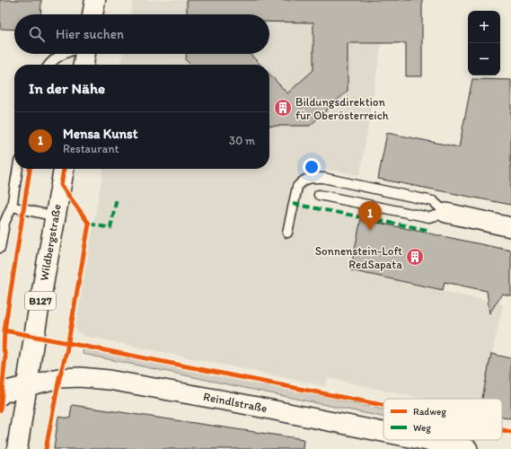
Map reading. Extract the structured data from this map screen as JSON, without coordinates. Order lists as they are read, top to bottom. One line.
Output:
{"streets":{"main road":["Wildbergstraße","B127","Reindlstraße"]},"crossings":[["Wildbergstraße","Reindlstraße"]],"places":{"building":["Bildungsdirektion für Oberösterreich","Sonnenstein-Loft RedSapata"]},"legend":["Radweg","Weg"],"page":{"map_buttons":["+","−"],"search":"Hier suchen","heading":"In der Nähe","list":[{"mark":"1","name":"Mensa Kunst","note":"Restaurant","value":"30 m"}],"pins":"1"}}
